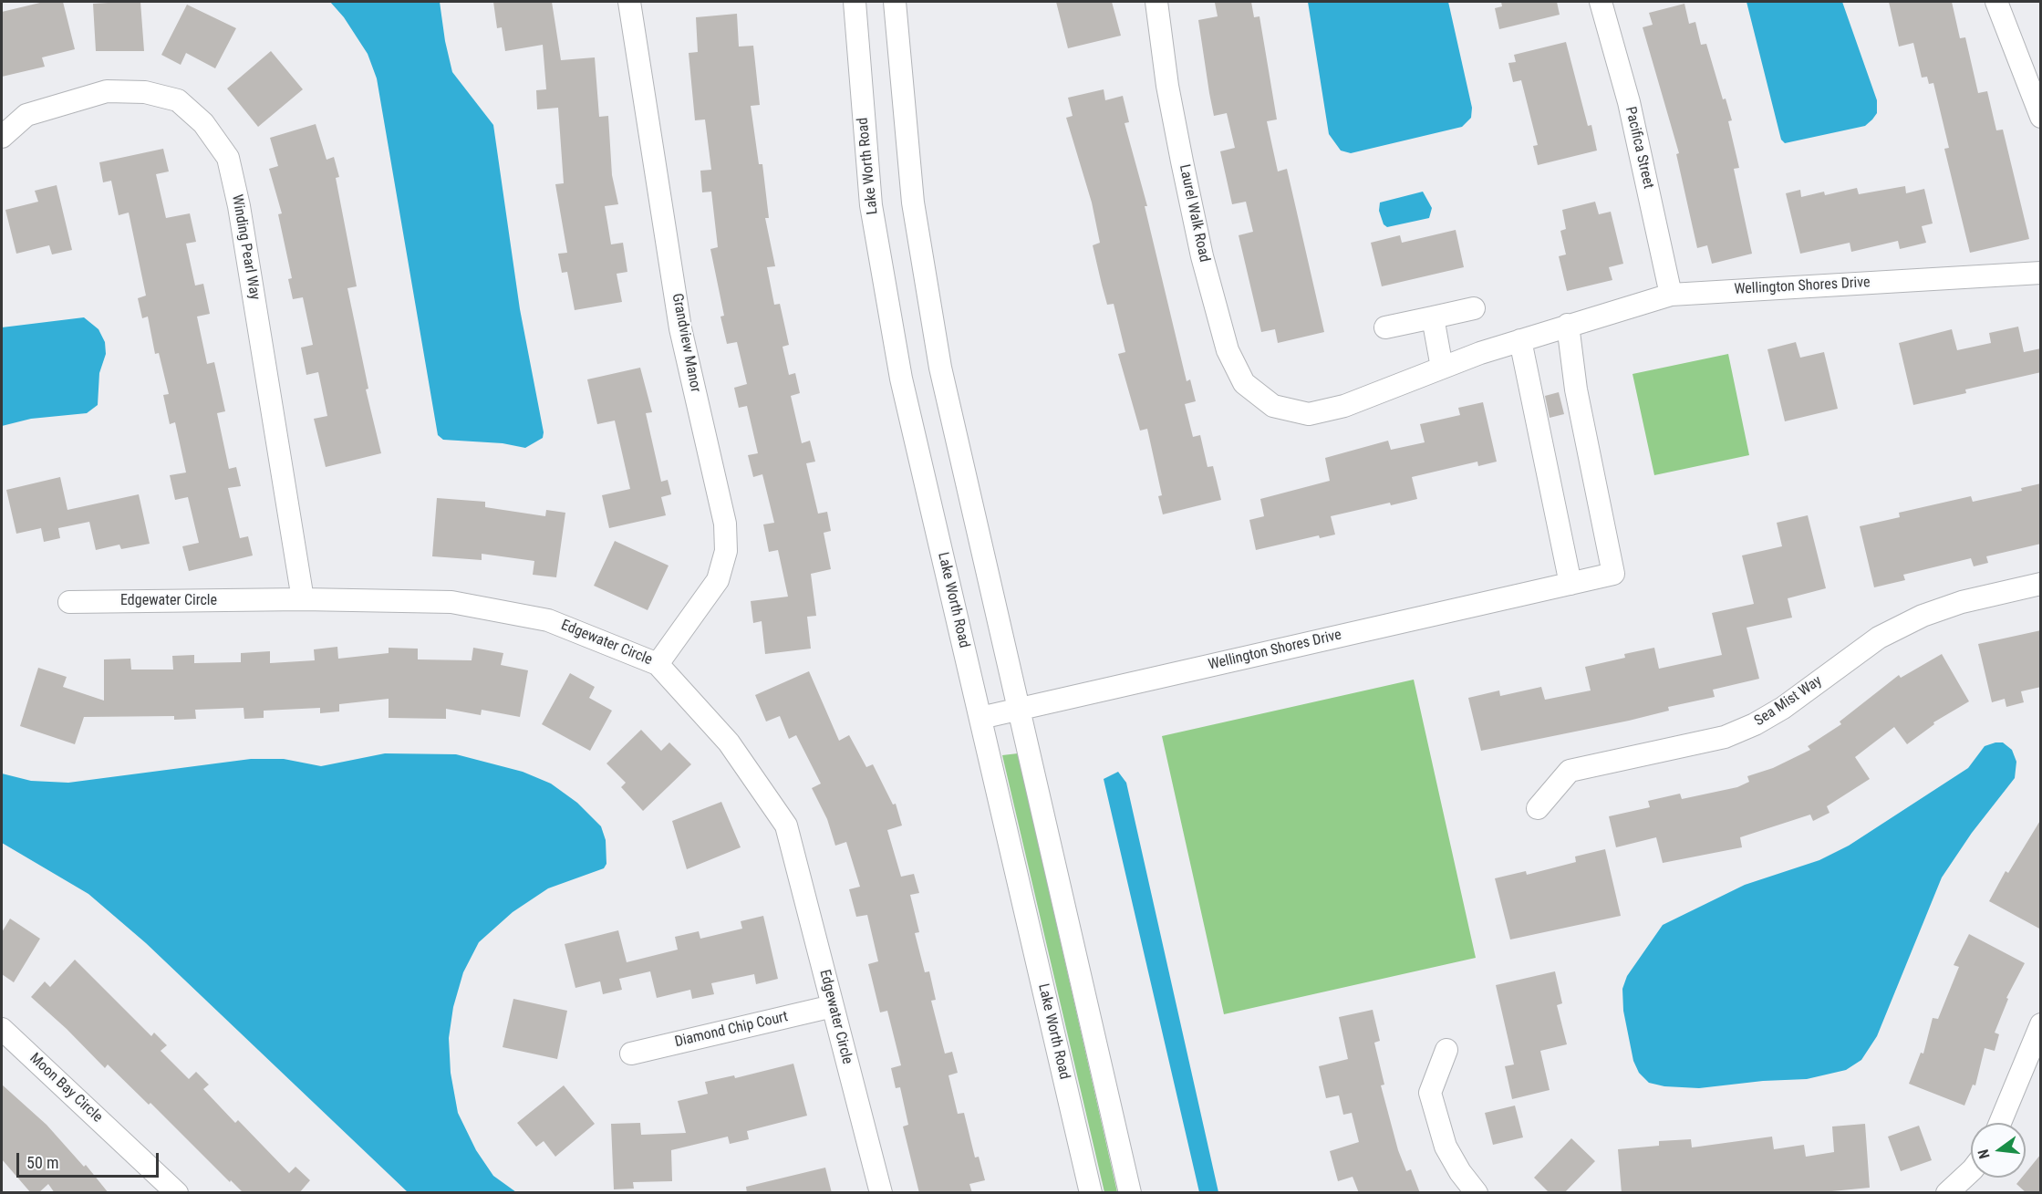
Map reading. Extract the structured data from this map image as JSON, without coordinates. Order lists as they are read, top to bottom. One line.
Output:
{"streets":{"street":["Pacifica Street","Lake Worth Road","Laurel Walk Road","Winding Pearl Way","Wellington Shores Drive","Grandview Manor","Edgewater Circle","Sea Mist Way","Diamond Chip Court","Moon Bay Circle"]},"crossings":[["Pacifica Street","Wellington Shores Drive"],["Lake Worth Road","Wellington Shores Drive"],["Laurel Walk Road","Wellington Shores Drive"],["Winding Pearl Way","Edgewater Circle"],["Grandview Manor","Edgewater Circle"],["Edgewater Circle","Diamond Chip Court"]],"scale_bar":"50 m","north":"left"}
